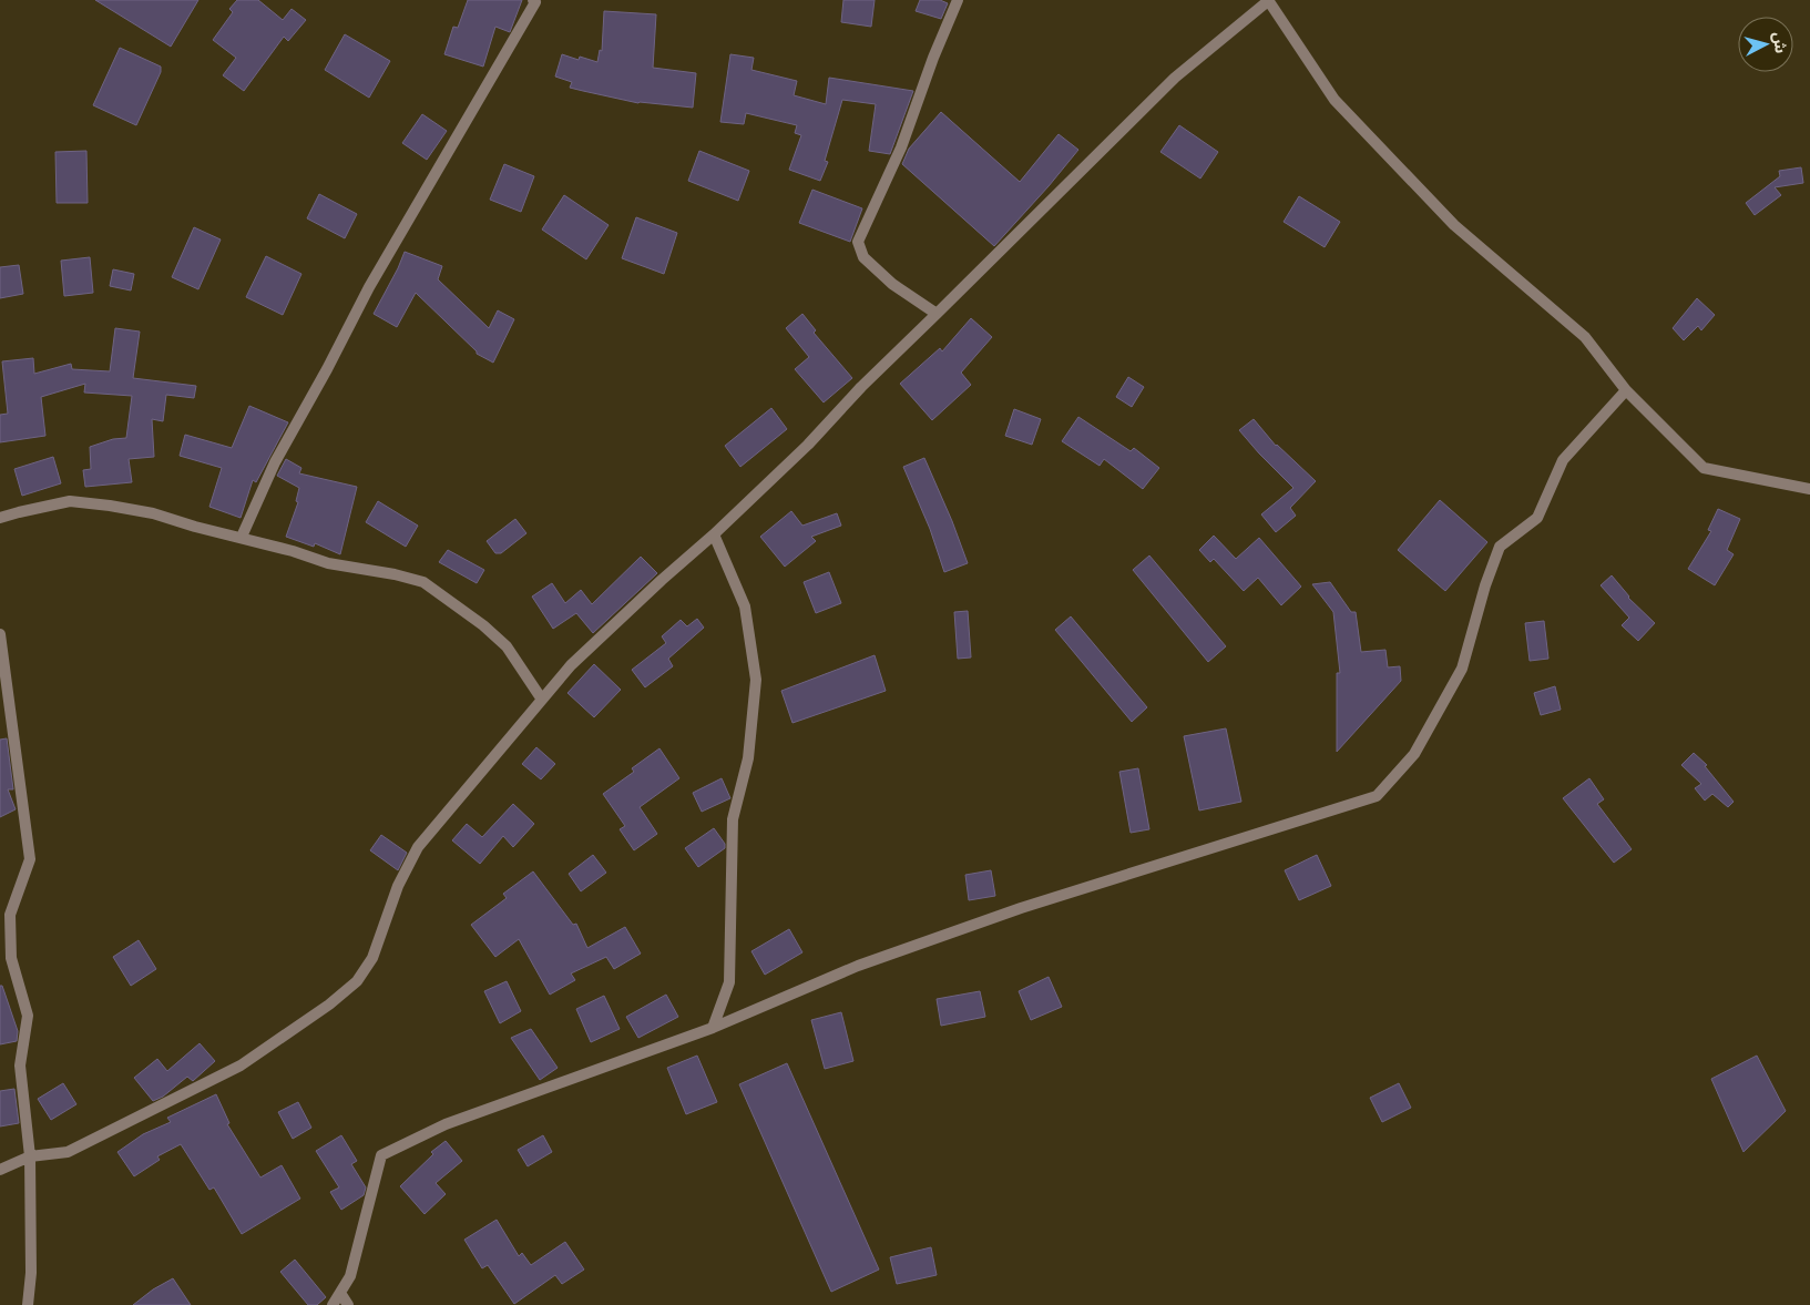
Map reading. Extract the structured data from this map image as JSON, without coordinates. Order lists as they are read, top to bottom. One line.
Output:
{"north":"right"}
